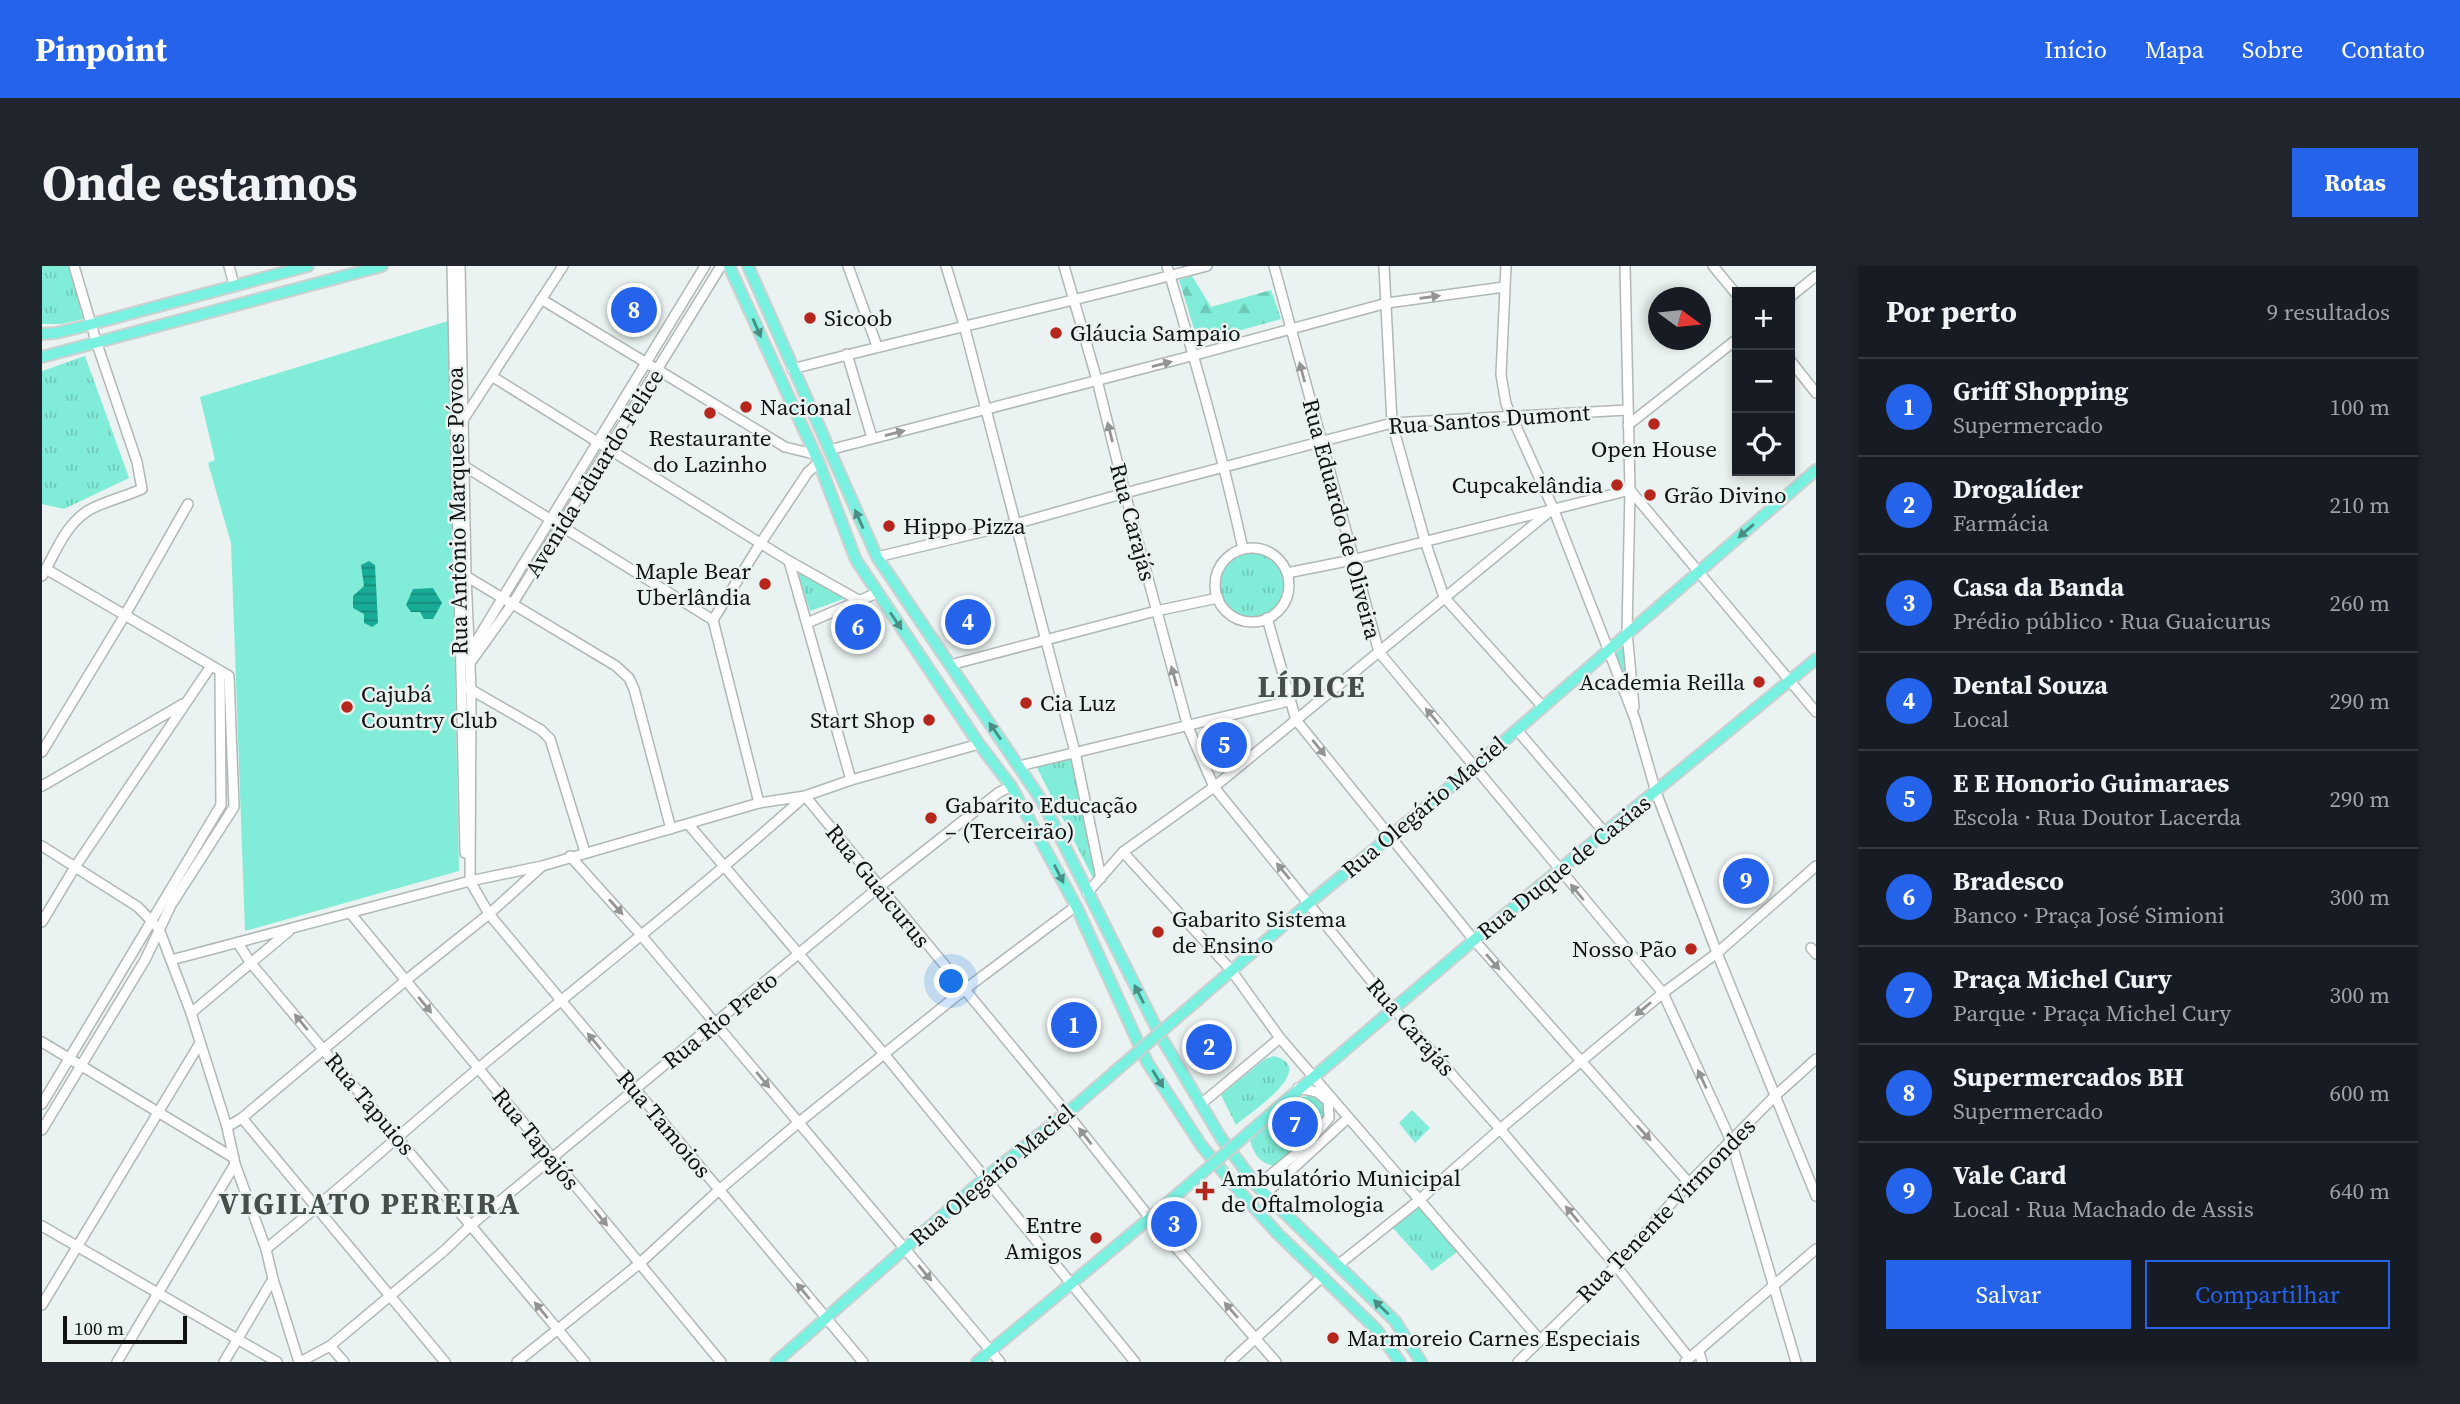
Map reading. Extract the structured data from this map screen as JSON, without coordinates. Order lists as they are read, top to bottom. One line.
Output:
{"streets":{"main road":["Rua Olegário Maciel","Rua Duque de Caxias"],"street":["Rua Santos Dumont","Avenida Eduardo Felice","Rua Antônio Marques Póvoa","Rua Eduardo de Oliveira","Rua Carajás","Rua Guaicurus","Rua Rio Preto","Rua Tapuios","Rua Tamoios","Rua Tapajós","Rua Tenente Virmondes"]},"crossings":[["Rua Santos Dumont","Rua Eduardo de Oliveira"],["Rua Santos Dumont","Rua Carajás"],["Avenida Eduardo Felice","Rua Antônio Marques Póvoa"],["Rua Antônio Marques Póvoa","Rua Tamoios"],["Rua Eduardo de Oliveira","Rua Olegário Maciel"],["Rua Eduardo de Oliveira","Rua Duque de Caxias"],["Rua Eduardo de Oliveira","Rua Tenente Virmondes"],["Rua Carajás","Rua Olegário Maciel"],["Rua Carajás","Rua Duque de Caxias"],["Rua Carajás","Rua Tenente Virmondes"],["Rua Olegário Maciel","Rua Guaicurus"],["Rua Olegário Maciel","Rua Tamoios"],["Rua Duque de Caxias","Rua Guaicurus"],["Rua Guaicurus","Rua Rio Preto"],["Rua Rio Preto","Rua Tapuios"],["Rua Rio Preto","Rua Tamoios"],["Rua Rio Preto","Rua Tapajós"]],"one_way":["Rua Carajás","Rua Guaicurus","Rua Tapuios","Rua Tamoios","Rua Tapajós"],"districts":["LÍDICE","VIGILATO PEREIRA"],"places":{"other":["Sicoob","Gláucia Sampaio","Nacional","Restaurante do Lazinho","Open House","Cupcakelândia","Grão Divino","Hippo Pizza","Maple Bear Uberlândia","Academia Reilla","Cia Luz","Cajubá Country Club","Start Shop","Gabarito Educação – (Terceirão)","Gabarito Sistema de Ensino","Nosso Pão","Entre Amigos","Marmoreio Carnes Especiais"],"health":["Ambulatório Municipal de Oftalmologia"]},"scale_bar":"100 m","north":"right","page":{"header":"Pinpoint","nav":["Início","Mapa","Sobre","Contato"],"buttons":["Rotas",["Salvar","Compartilhar"]],"title":"Onde estamos","heading":["Por perto","9 resultados"],"pins":["8","4","6","5","9","1","2","7","3"],"map_buttons":["+","−"],"list":[{"mark":"1","name":"Griff Shopping","note":"Supermercado","value":"100 m"},{"mark":"2","name":"Drogalíder","note":"Farmácia","value":"210 m"},{"mark":"3","name":"Casa da Banda","note":"Prédio público · Rua Guaicurus","value":"260 m"},{"mark":"4","name":"Dental Souza","note":"Local","value":"290 m"},{"mark":"5","name":"E E Honorio Guimaraes","note":"Escola · Rua Doutor Lacerda","value":"290 m"},{"mark":"6","name":"Bradesco","note":"Banco · Praça José Simioni","value":"300 m"},{"mark":"7","name":"Praça Michel Cury","note":"Parque · Praça Michel Cury","value":"300 m"},{"mark":"8","name":"Supermercados BH","note":"Supermercado","value":"600 m"},{"mark":"9","name":"Vale Card","note":"Local · Rua Machado de Assis","value":"640 m"}],"scale":"100 m"}}
